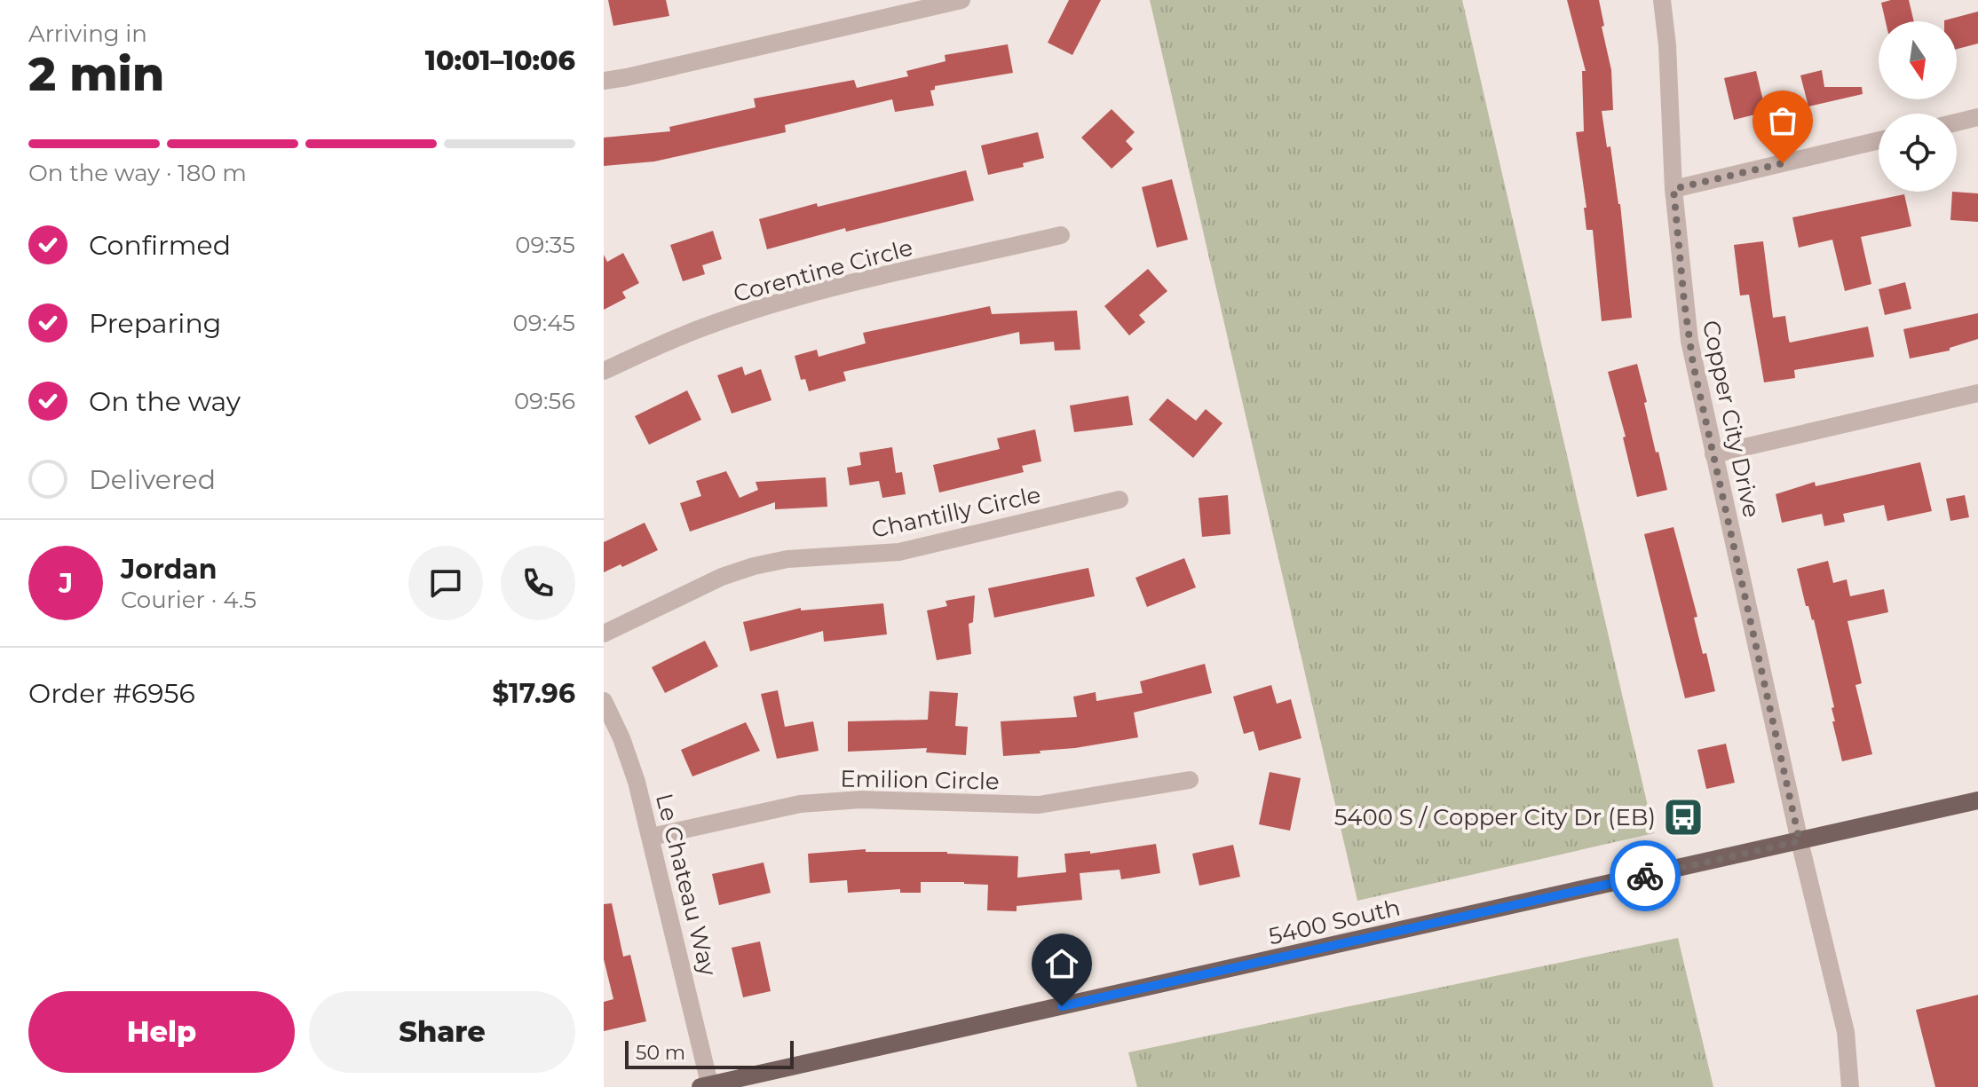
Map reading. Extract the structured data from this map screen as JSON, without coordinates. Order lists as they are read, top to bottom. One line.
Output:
{"streets":{"main road":["5400 South"],"street":["Corentine Circle","Copper City Drive","Chantilly Circle","Emilion Circle","Le Chateau Way"]},"crossings":[["Copper City Drive","5400 South"],["Emilion Circle","Le Chateau Way"],["Le Chateau Way","5400 South"]],"places":{"bus stop":["5400 S / Copper City Dr (EB)"]},"scale_bar":"50 m","north":"bottom","page":{"heading":["2 min","Arriving in","10:01–10:06"],"panel":["Jordan","Courier · 4.5","Order #6956","$17.96"],"bar":"On the way · 180 m","list":[["Confirmed","09:35"],["Preparing","09:45"],["On the way","09:56"],"Delivered"],"round":"J","buttons":["Help","Share"],"scale":"50 m"}}
